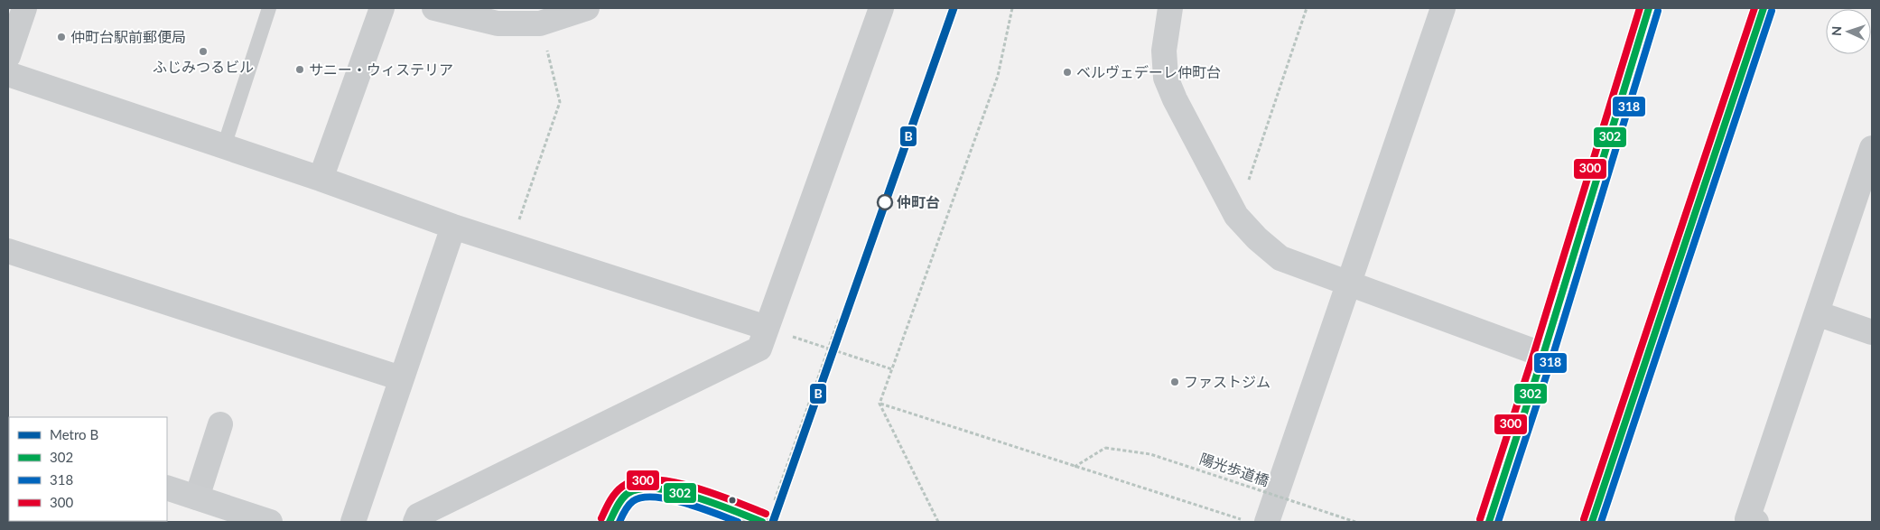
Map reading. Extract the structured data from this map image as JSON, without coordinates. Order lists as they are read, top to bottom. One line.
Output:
{"streets":{"path":["陽光歩道橋"]},"places":["仲町台駅前郵便局","ふじみつるビル","サニー・ウィステリア","ベルヴェデーレ仲町台","仲町台","ファストジム"],"lines":["metro line B","transit line 302","transit line 300","transit line 318"],"legend":["Metro B","302","318","300"],"north":"left"}
